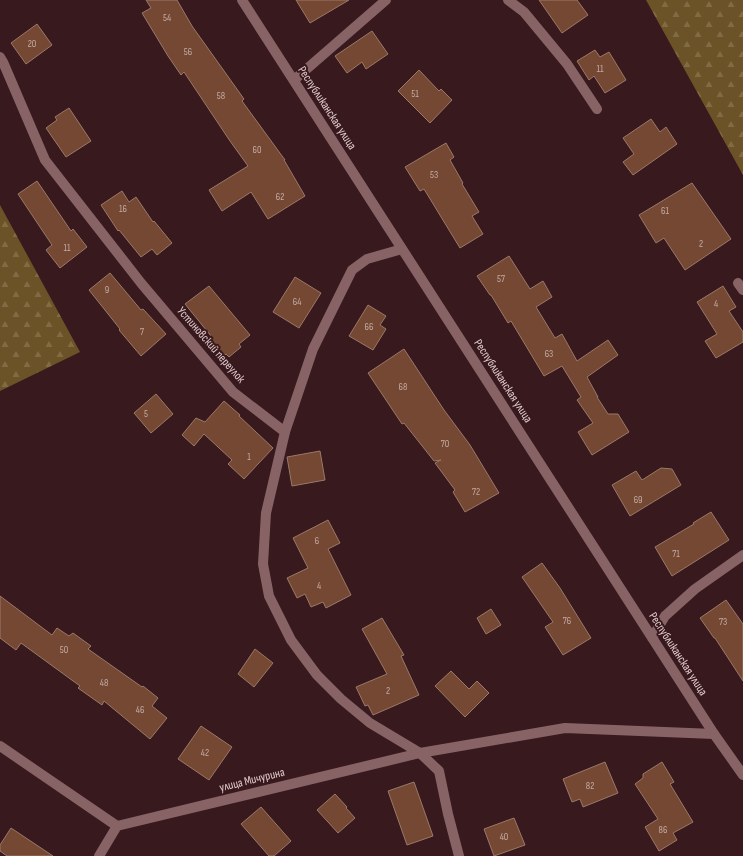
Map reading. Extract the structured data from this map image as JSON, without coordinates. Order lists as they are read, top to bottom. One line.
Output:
{"streets":{"street":["Республиканская улица","Устиновский переулок","улица Мичурина"]},"crossings":[["Республиканская улица","улица Мичурина"]],"house_numbers":["54","20","56","11","51","58","60","53","62","16","61","2","11","57","9","64","4","66","7","63","68","5","70","1","72","69","6","71","4","76","73","50","48","2","46","42","82","86","40"]}
